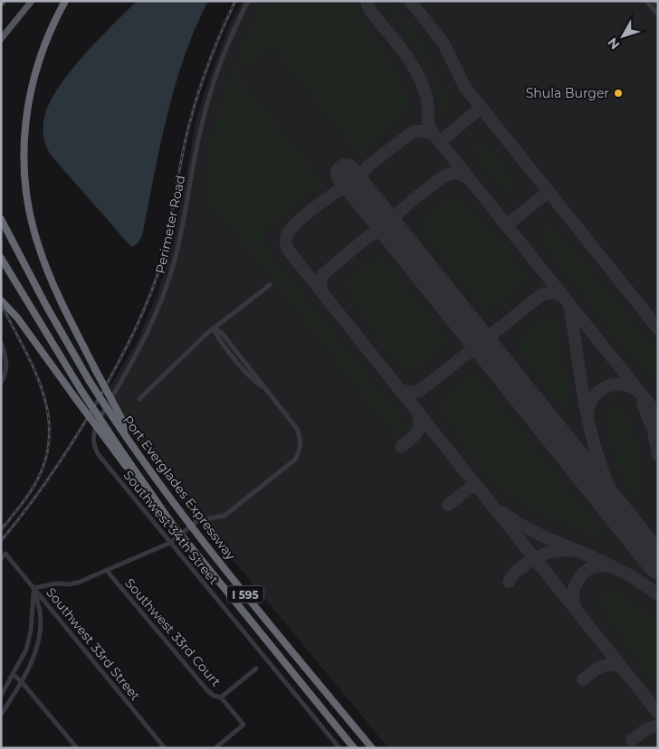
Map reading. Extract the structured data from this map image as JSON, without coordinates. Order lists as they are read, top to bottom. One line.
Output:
{"streets":{"highway":["Port Everglades Expressway","I 595"],"street":["Perimeter Road","Southwest 34th Street","Southwest 33rd Court","Southwest 33rd Street"]},"crossings":[["Perimeter Road","Southwest 34th Street"]],"places":["Shula Burger"],"north":"bottom left"}
